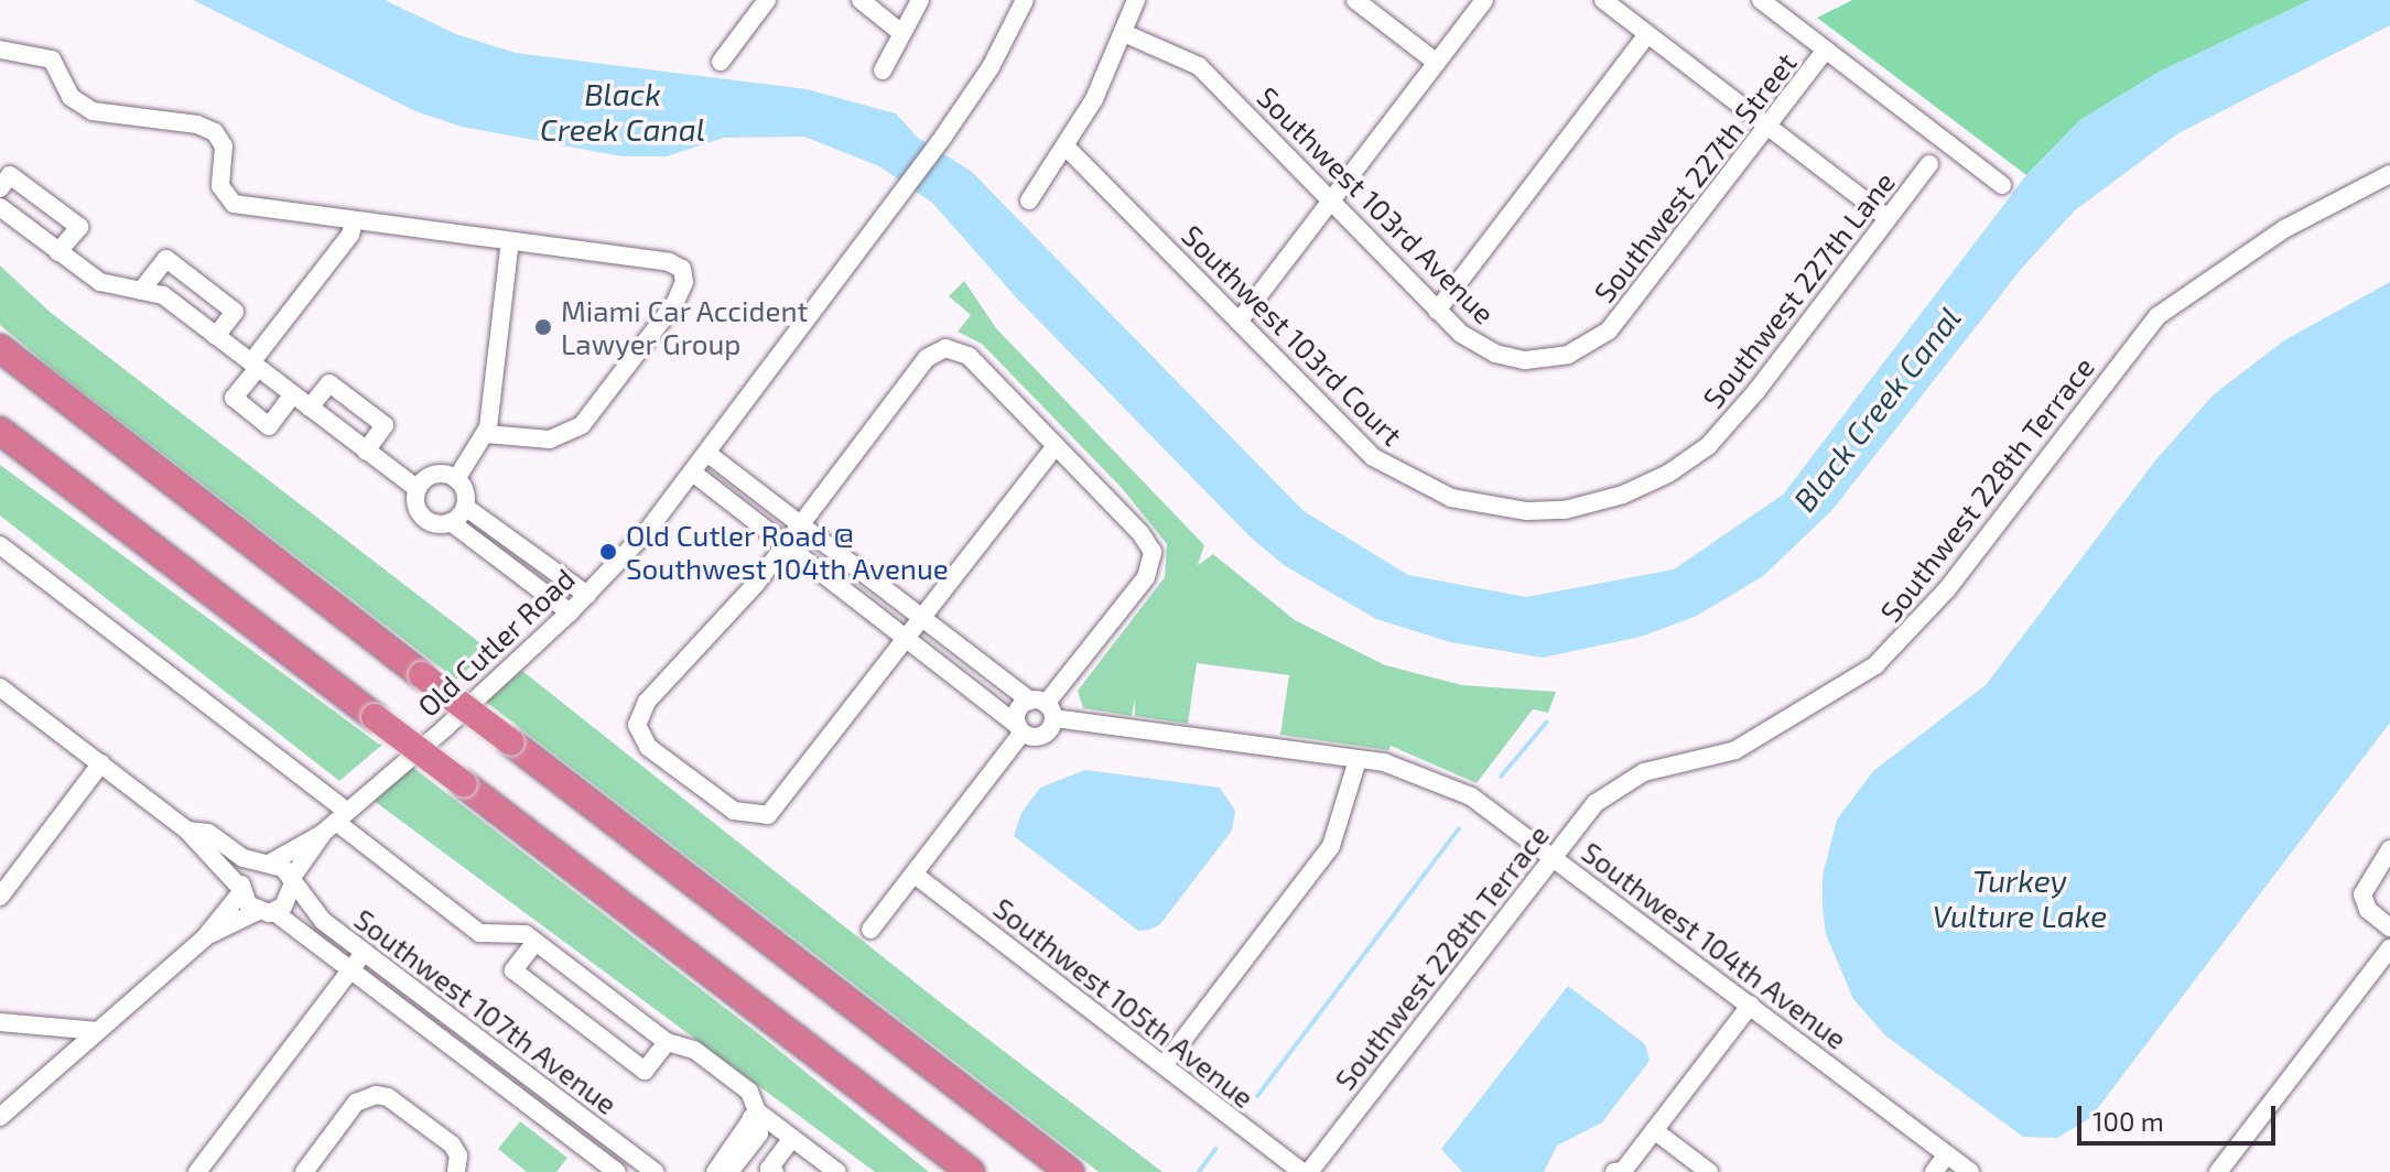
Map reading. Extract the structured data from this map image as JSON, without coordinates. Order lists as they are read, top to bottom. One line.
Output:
{"streets":{"street":["Southwest 227th Street","Southwest 103rd Avenue","Southwest 227th Lane","Southwest 103rd Court","Southwest 228th Terrace","Old Cutler Road","Southwest 104th Avenue","Southwest 105th Avenue","Southwest 107th Avenue"]},"crossings":[["Southwest 227th Street","Southwest 103rd Avenue"],["Southwest 227th Lane","Southwest 103rd Court"],["Southwest 228th Terrace","Southwest 104th Avenue"],["Old Cutler Road","Southwest 107th Avenue"]],"water":["Black Creek Canal","Turkey Vulture Lake"],"places":["Miami Car Accident Lawyer Group","Old Cutler Road @ Southwest 104th Avenue"],"scale_bar":"100 m"}
